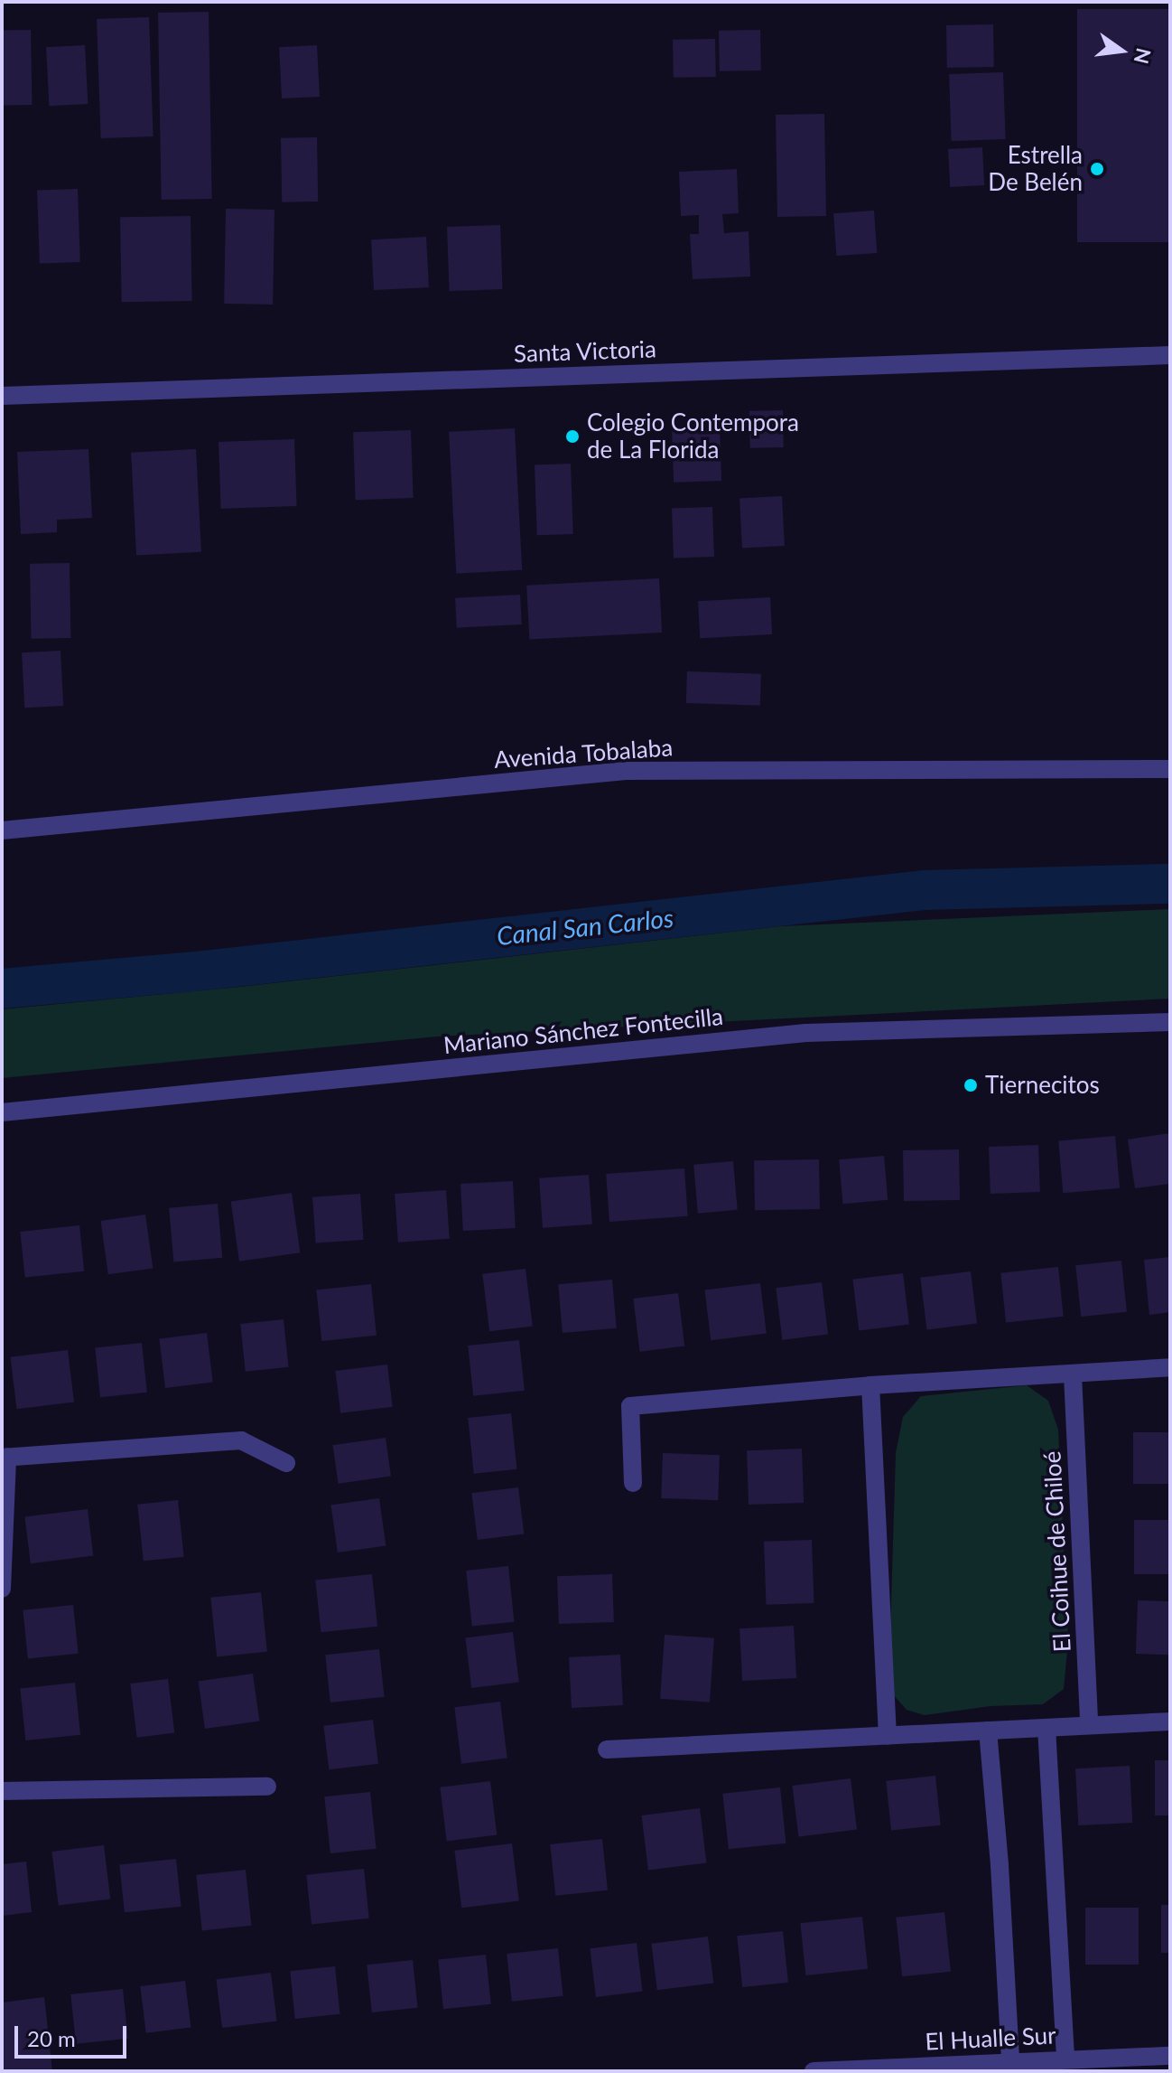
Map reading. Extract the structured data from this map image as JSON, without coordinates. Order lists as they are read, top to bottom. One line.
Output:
{"streets":{"street":["Santa Victoria","Avenida Tobalaba","Mariano Sánchez Fontecilla","El Coihue de Chiloé","El Hualle Sur"]},"water":["Canal San Carlos"],"places":["Estrella De Belén","Colegio Contempora de La Florida","Tiernecitos"],"scale_bar":"20 m","north":"right"}
